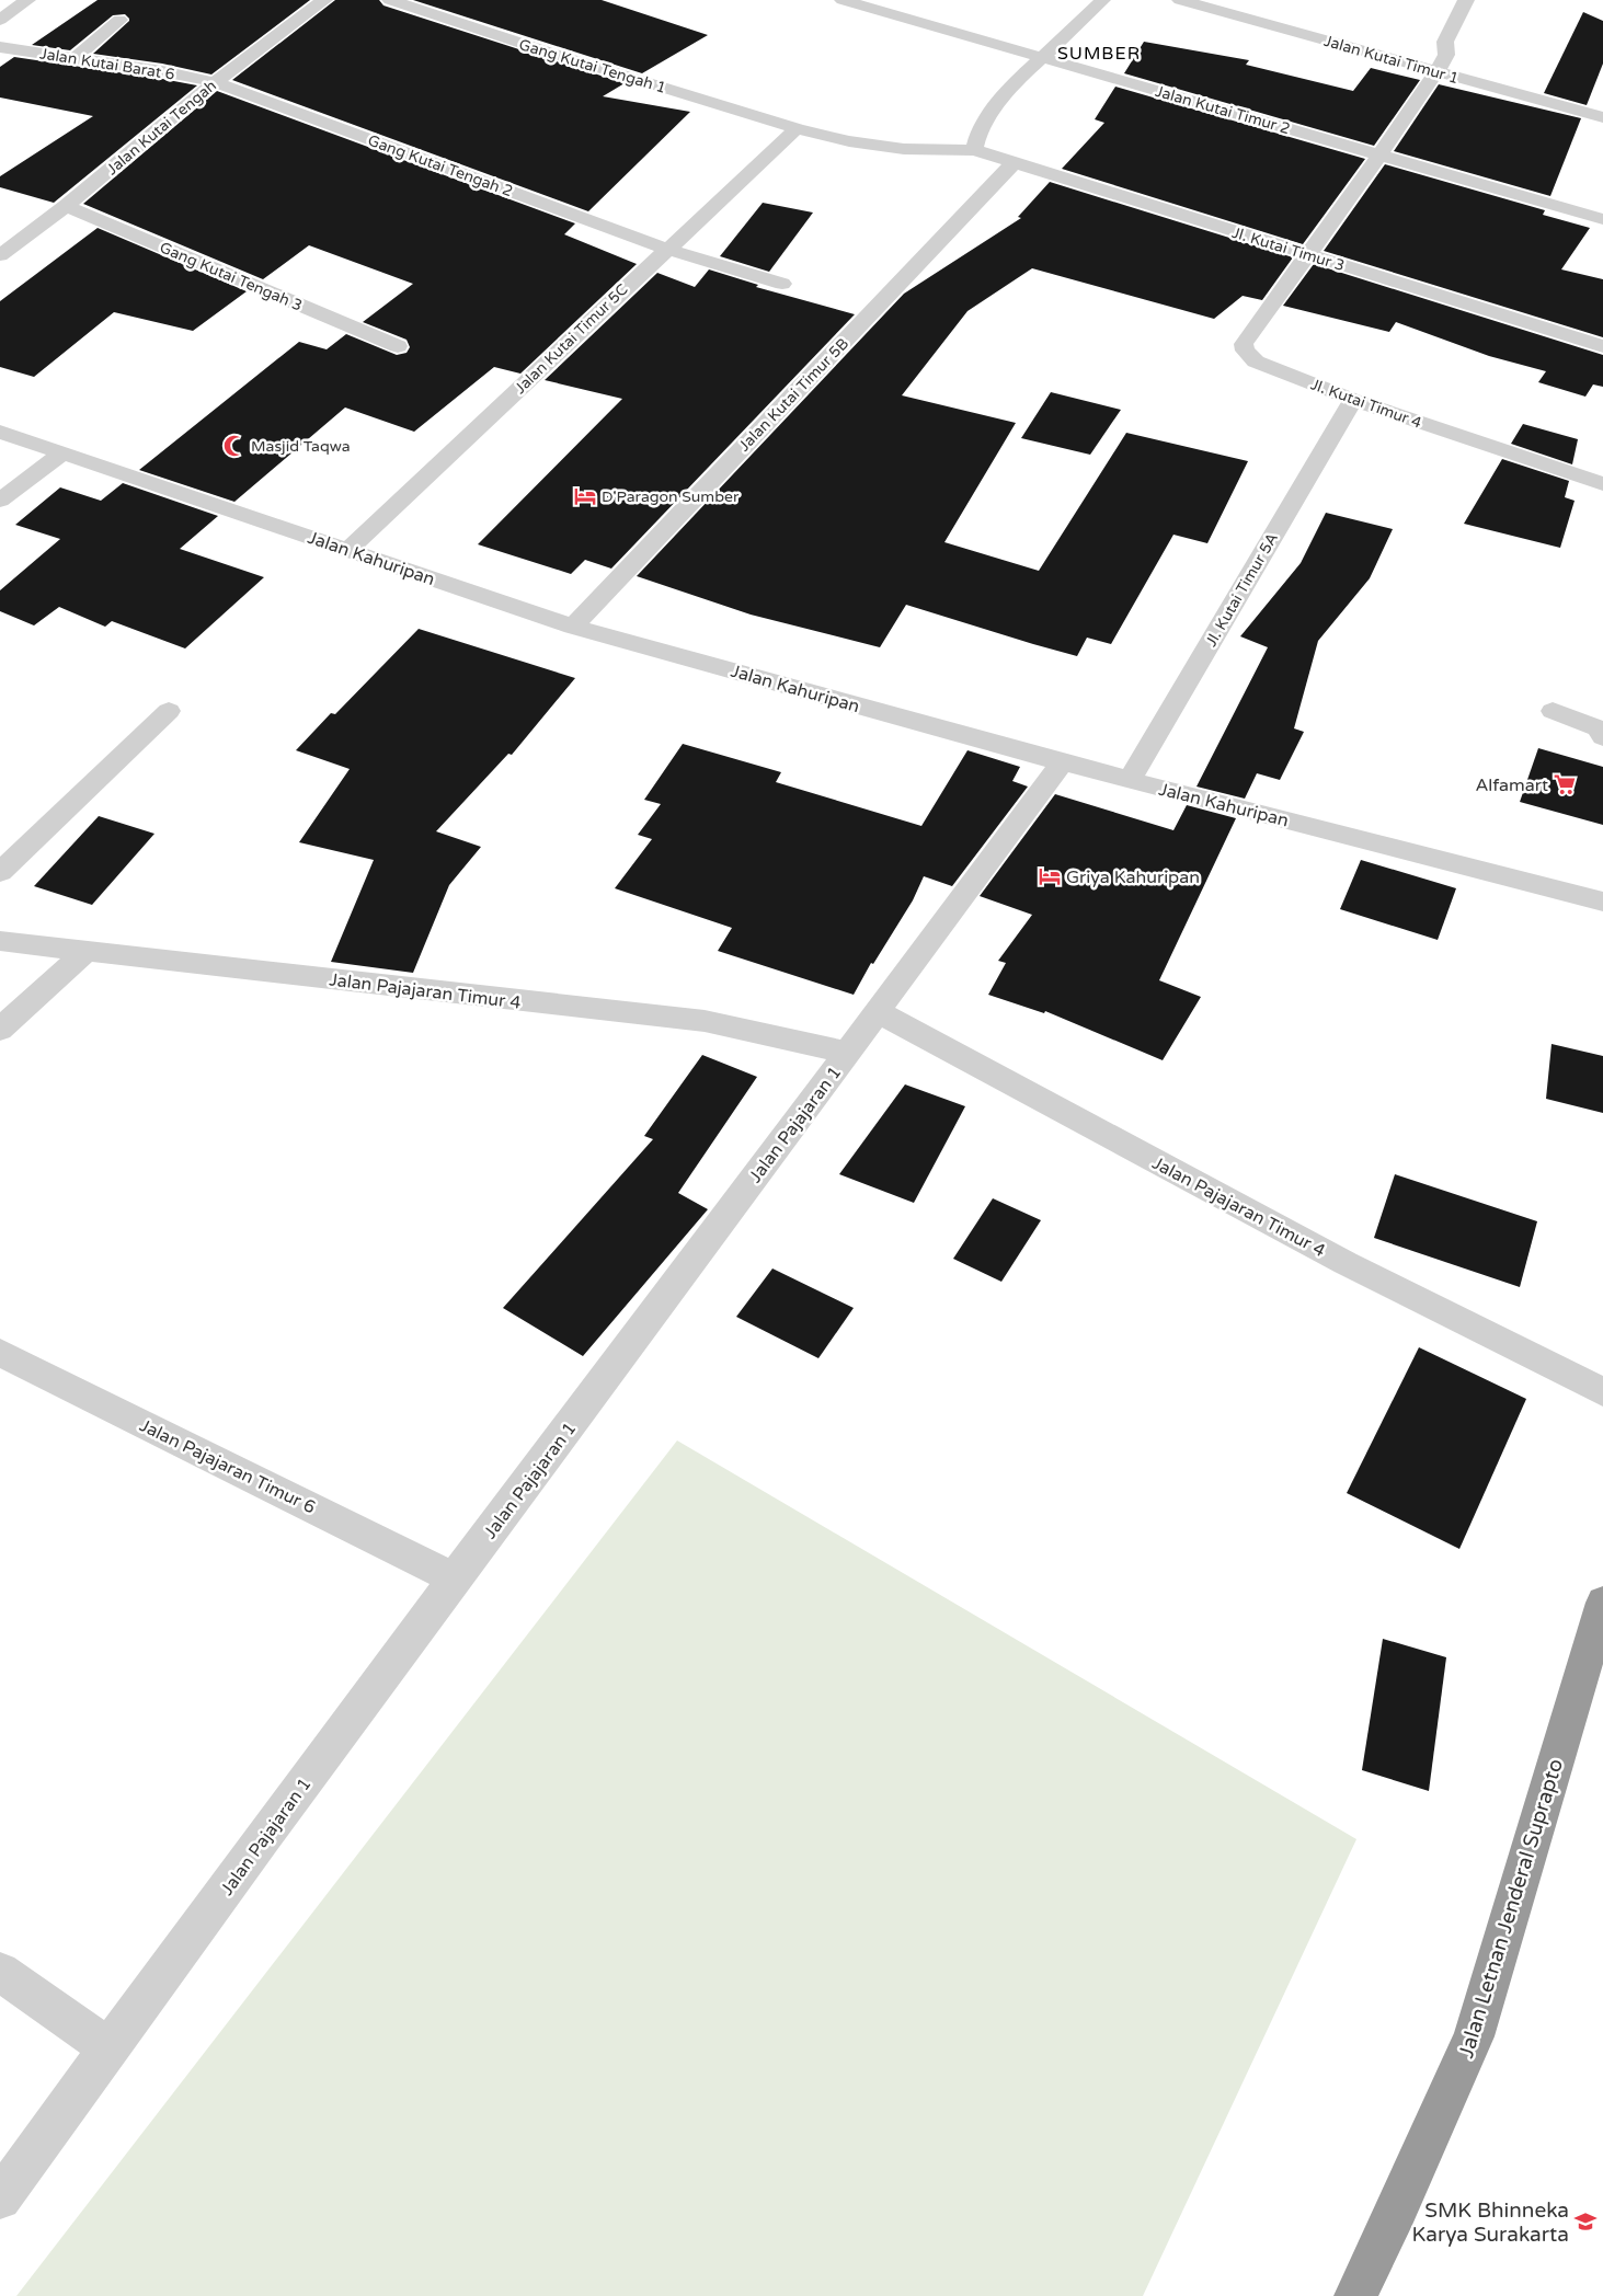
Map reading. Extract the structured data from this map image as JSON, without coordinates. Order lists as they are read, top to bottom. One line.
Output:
{"streets":{"highway":["Jalan Letnan Jenderal Suprapto"],"street":["Jalan Kutai Timur 1","Jalan Kutai Barat 6","Gang Kutai Tengah 1","Jalan Kutai Timur 2","Jalan Kutai Tengah","Gang Kutai Tengah 2","Jl. Kutai Timur 3","Gang Kutai Tengah 3","Jalan Kutai Timur 5C","Jalan Kutai Timur 5B","Jl. Kutai Timur 4","Jalan Kahuripan","Jl. Kutai Timur 5A","Jalan Pajajaran Timur 4","Jalan Pajajaran 1","Jalan Pajajaran Timur 6"]},"crossings":[["Jalan Kutai Timur 1","Jl. Kutai Timur 4"],["Jalan Kutai Barat 6","Jalan Kutai Tengah"],["Jalan Kutai Barat 6","Gang Kutai Tengah 2"],["Gang Kutai Tengah 1","Jl. Kutai Timur 3"],["Gang Kutai Tengah 1","Jalan Kutai Timur 5C"],["Jalan Kutai Timur 2","Jl. Kutai Timur 4"],["Jalan Kutai Tengah","Gang Kutai Tengah 2"],["Jalan Kutai Tengah","Gang Kutai Tengah 3"],["Gang Kutai Tengah 2","Jalan Kutai Timur 5C"],["Jl. Kutai Timur 3","Jalan Kutai Timur 5B"],["Jl. Kutai Timur 3","Jl. Kutai Timur 4"],["Jalan Kutai Timur 5C","Jalan Kahuripan"],["Jalan Kutai Timur 5B","Jalan Kahuripan"],["Jl. Kutai Timur 4","Jl. Kutai Timur 5A"],["Jalan Kahuripan","Jl. Kutai Timur 5A"],["Jalan Kahuripan","Jalan Pajajaran 1"],["Jalan Pajajaran Timur 4","Jalan Pajajaran 1"],["Jalan Pajajaran 1","Jalan Pajajaran Timur 6"]],"districts":["SUMBER"],"places":{"mosque":["Masjid Taqwa"],"hotel":["D'Paragon Sumber","Griya Kahuripan"],"supermarket":["Alfamart"],"school or university":["SMK Bhinneka Karya Surakarta"]}}
